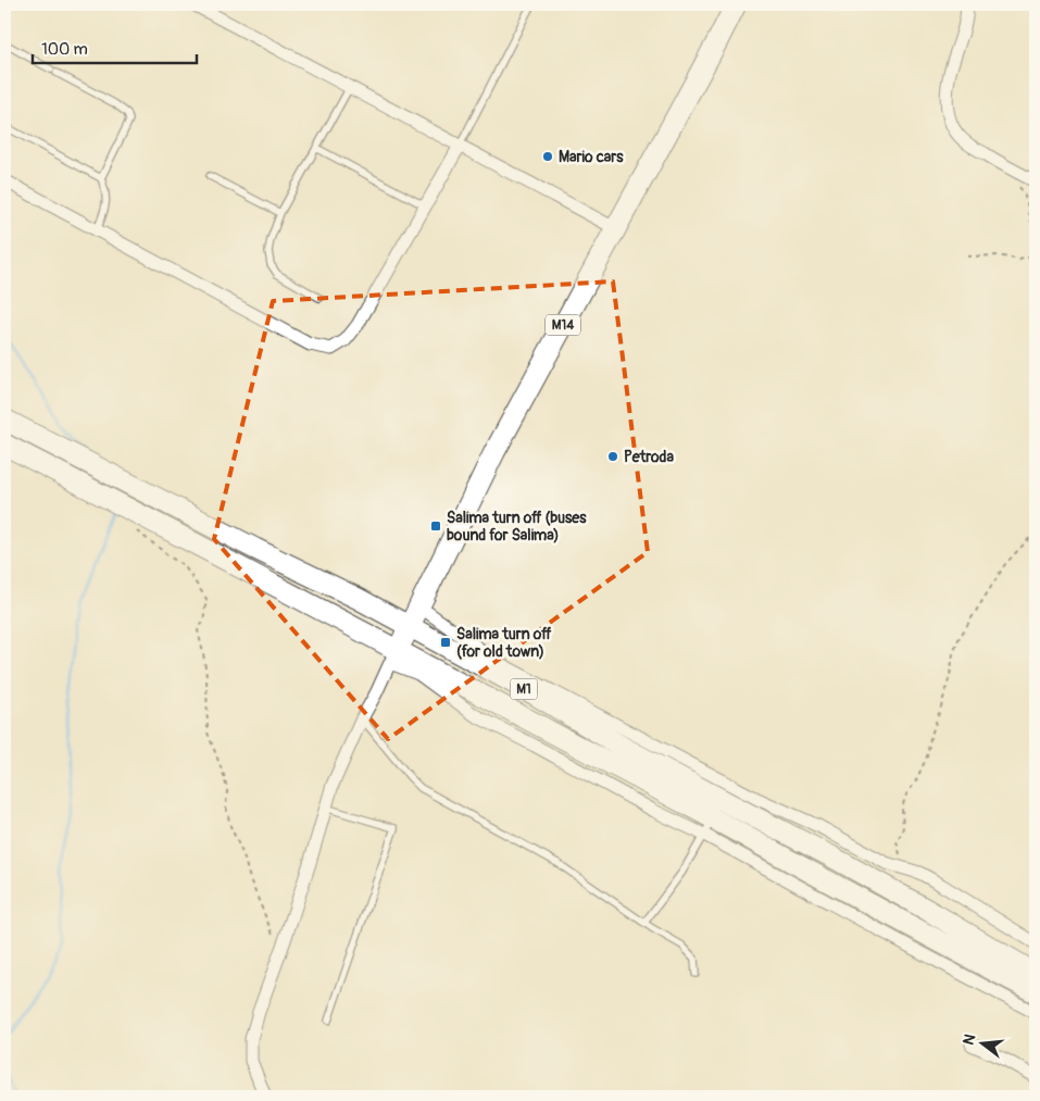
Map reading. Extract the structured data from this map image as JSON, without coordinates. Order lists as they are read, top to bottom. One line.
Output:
{"streets":{"highway":["M14","M1"]},"crossings":[["M14","M1"]],"places":{"other":["Mario cars","Petroda"],"transit":["Salima turn off (buses bound for Salima)","Salima turn off (for old town)"]},"scale_bar":"100 m","north":"left"}
